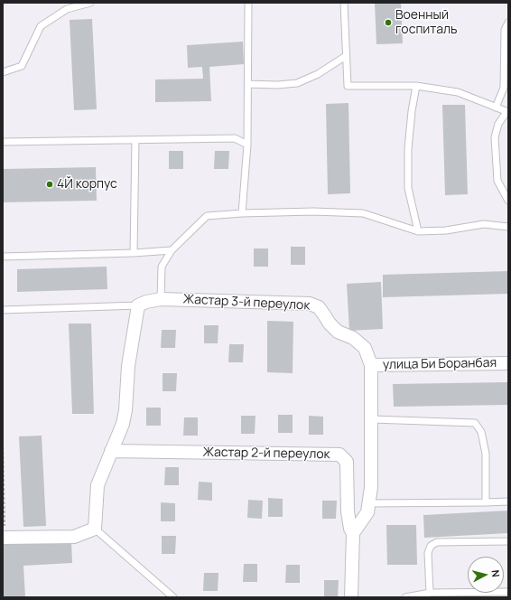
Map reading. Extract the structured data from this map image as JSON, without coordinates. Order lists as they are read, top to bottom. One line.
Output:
{"streets":{"street":["Жастар 3-й переулок","улица Би Боранбая","Жастар 2-й переулок"]},"crossings":[["Жастар 3-й переулок","улица Би Боранбая"],["Жастар 3-й переулок","Жастар 2-й переулок"]],"places":["Военный госпиталь","4Й корпус"],"north":"right"}
